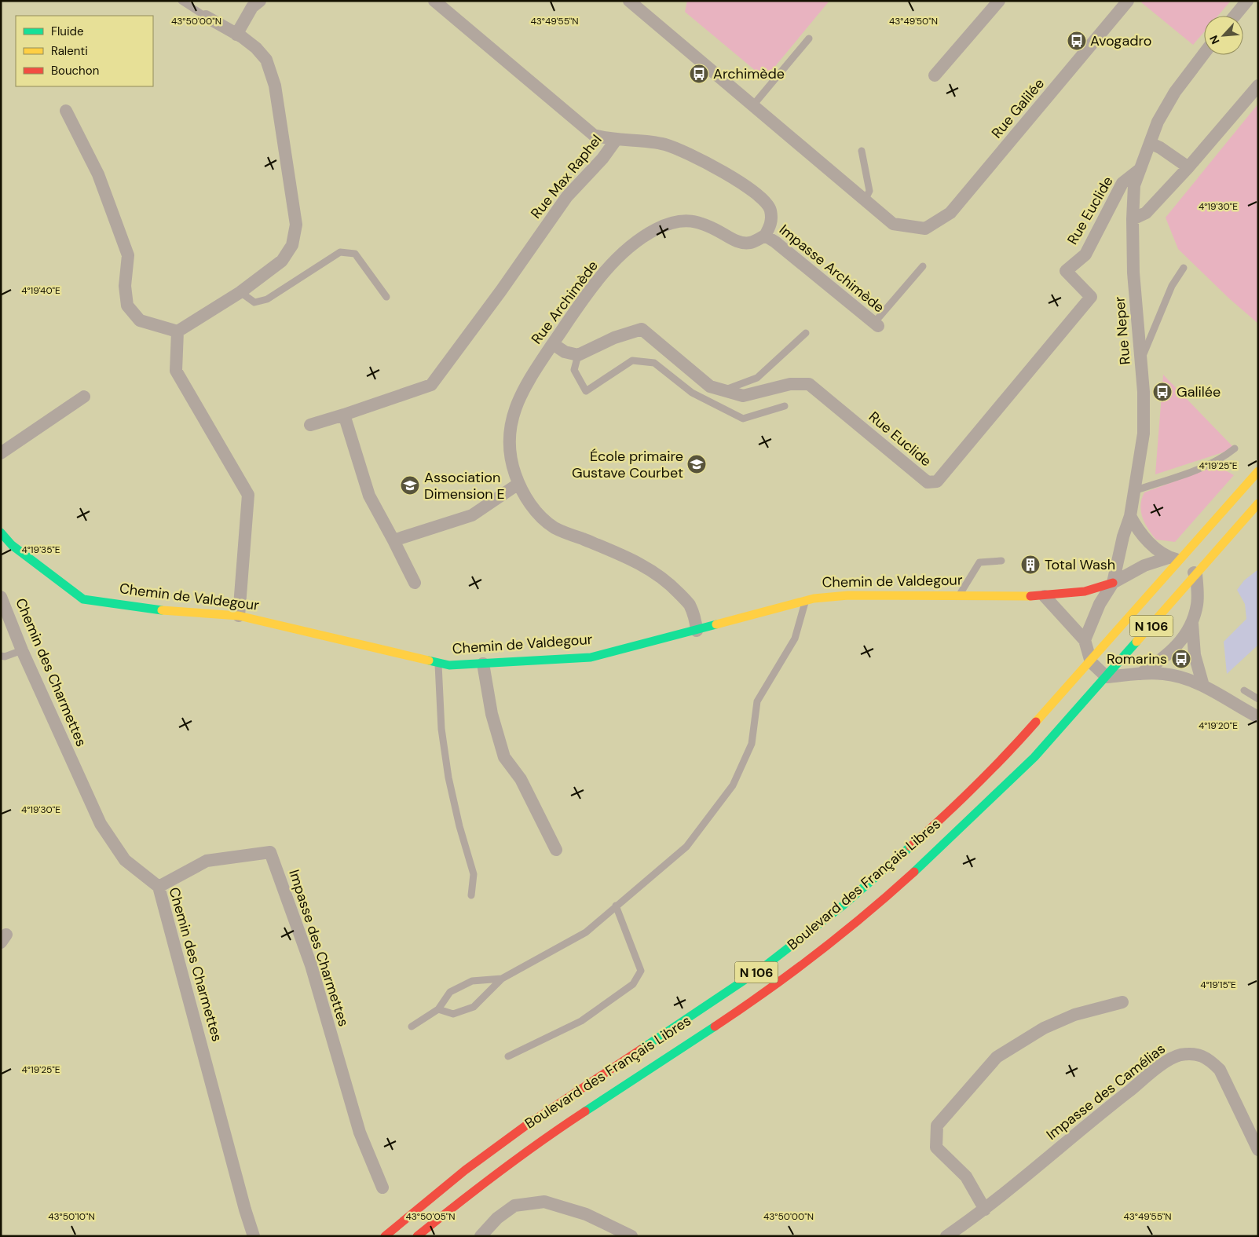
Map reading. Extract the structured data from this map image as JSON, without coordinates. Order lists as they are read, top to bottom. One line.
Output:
{"streets":{"main road":["Chemin de Valdegour","N 106","Boulevard des Français Libres"],"street":["Rue Galilée","Rue Max Raphel","Rue Euclide","Impasse Archimède","Rue Archimède","Rue Neper","Chemin des Charmettes","Impasse des Charmettes","Impasse des Camélias"]},"crossings":[["Impasse Archimède","Rue Archimède"],["Rue Archimède","Chemin de Valdegour"],["Rue Neper","Chemin de Valdegour"],["Chemin des Charmettes","Impasse des Charmettes"]],"places":{"bus stop":["Avogadro","Archimède","Galilée","Romarins"],"school or university":["École primaire Gustave Courbet","Association Dimension E"],"building":["Total Wash"]},"legend":["Fluide","Ralenti","Bouchon"],"north":"bottom left","coordinates":["43°50'00\"N","43°49'55\"N","43°49'50\"N","4°19'30\"E","4°19'40\"E","4°19'25\"E","4°19'35\"E","4°19'20\"E","4°19'15\"E","43°50'10\"N","43°50'05\"N"]}
